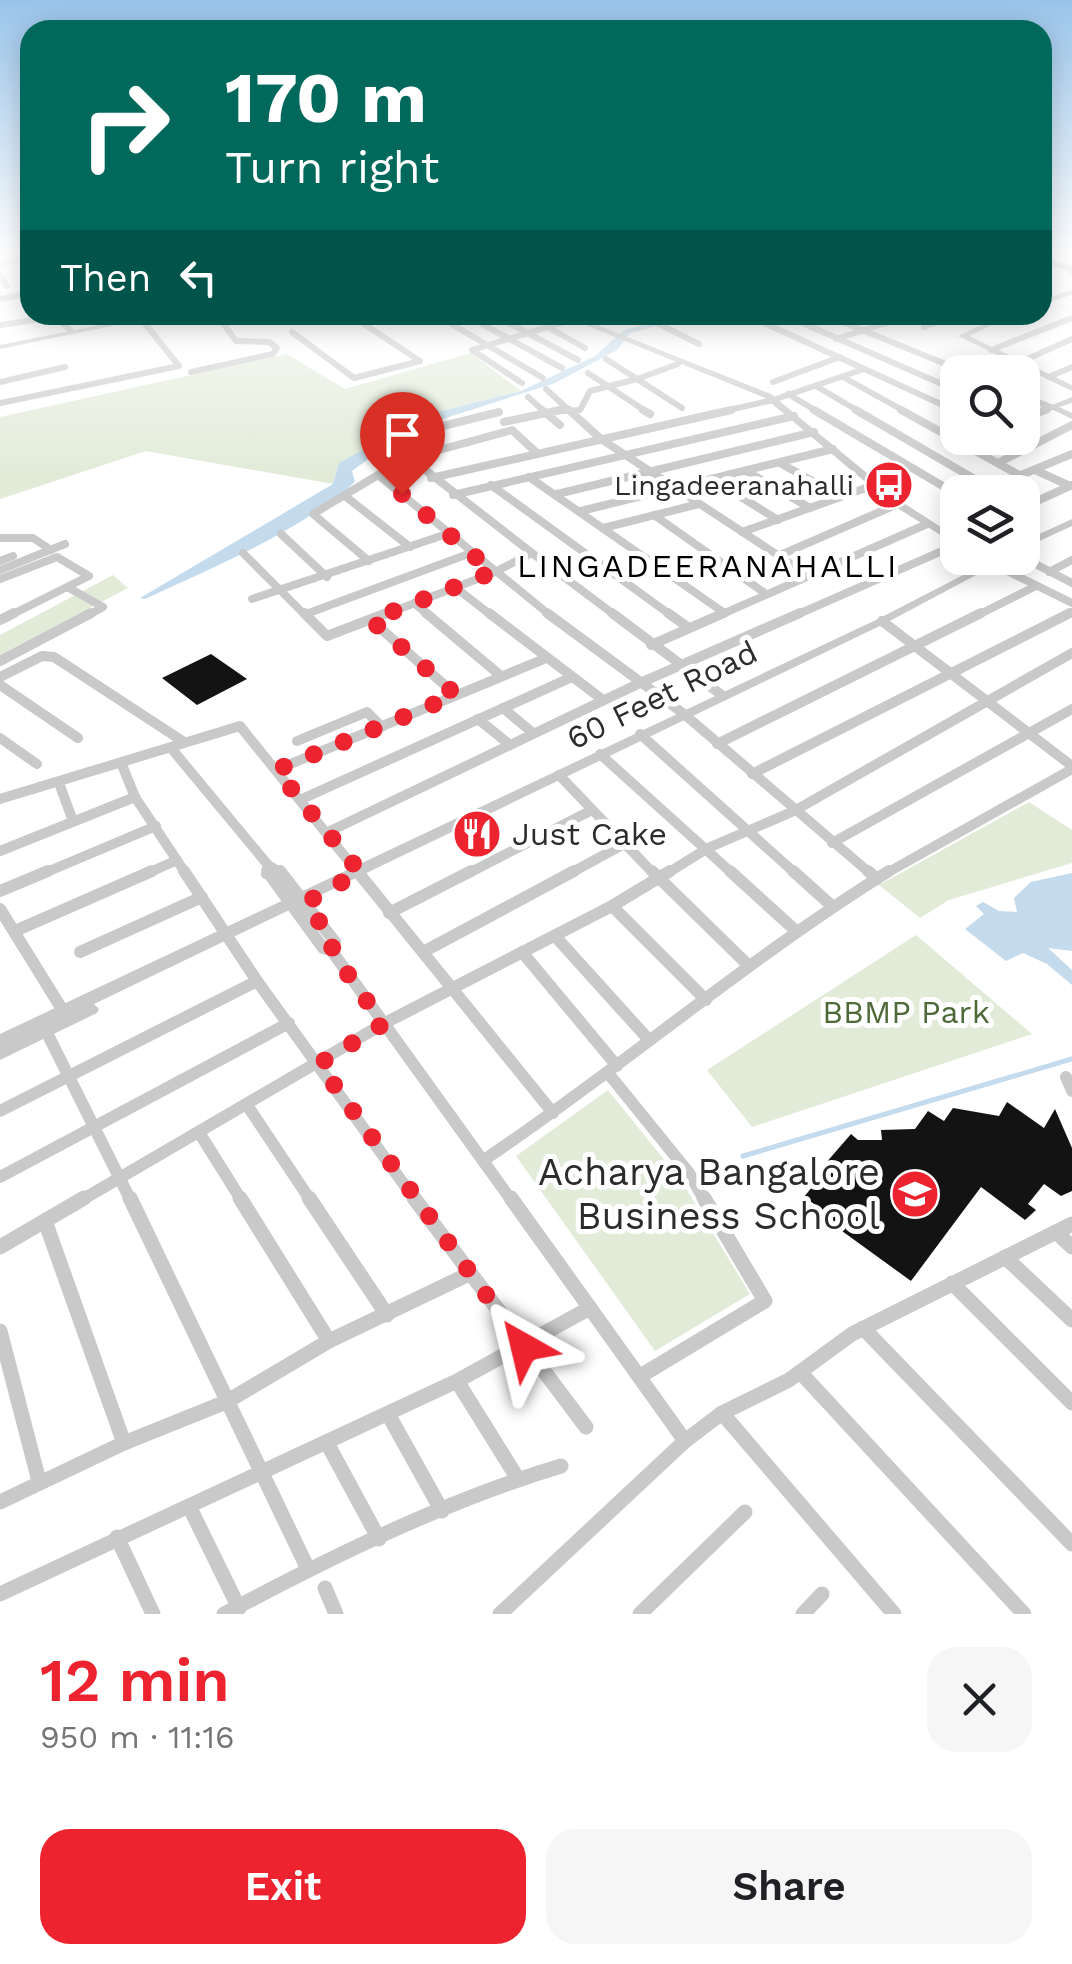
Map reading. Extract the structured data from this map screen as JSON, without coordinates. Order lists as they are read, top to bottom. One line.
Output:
{"streets":{"street":["60 Feet Road"]},"districts":["LINGADEERANAHALLI"],"parks":["BBMP Park"],"places":{"bus stop":["Lingadeeranahalli"],"restaurant":["Just Cake"],"school or university":["Acharya Bangalore Business School"]},"page":{"turn":["170 m","Turn right"],"then":"Then","heading":["12 min","950 m · 11:16"],"buttons":["Exit","Share"]}}
